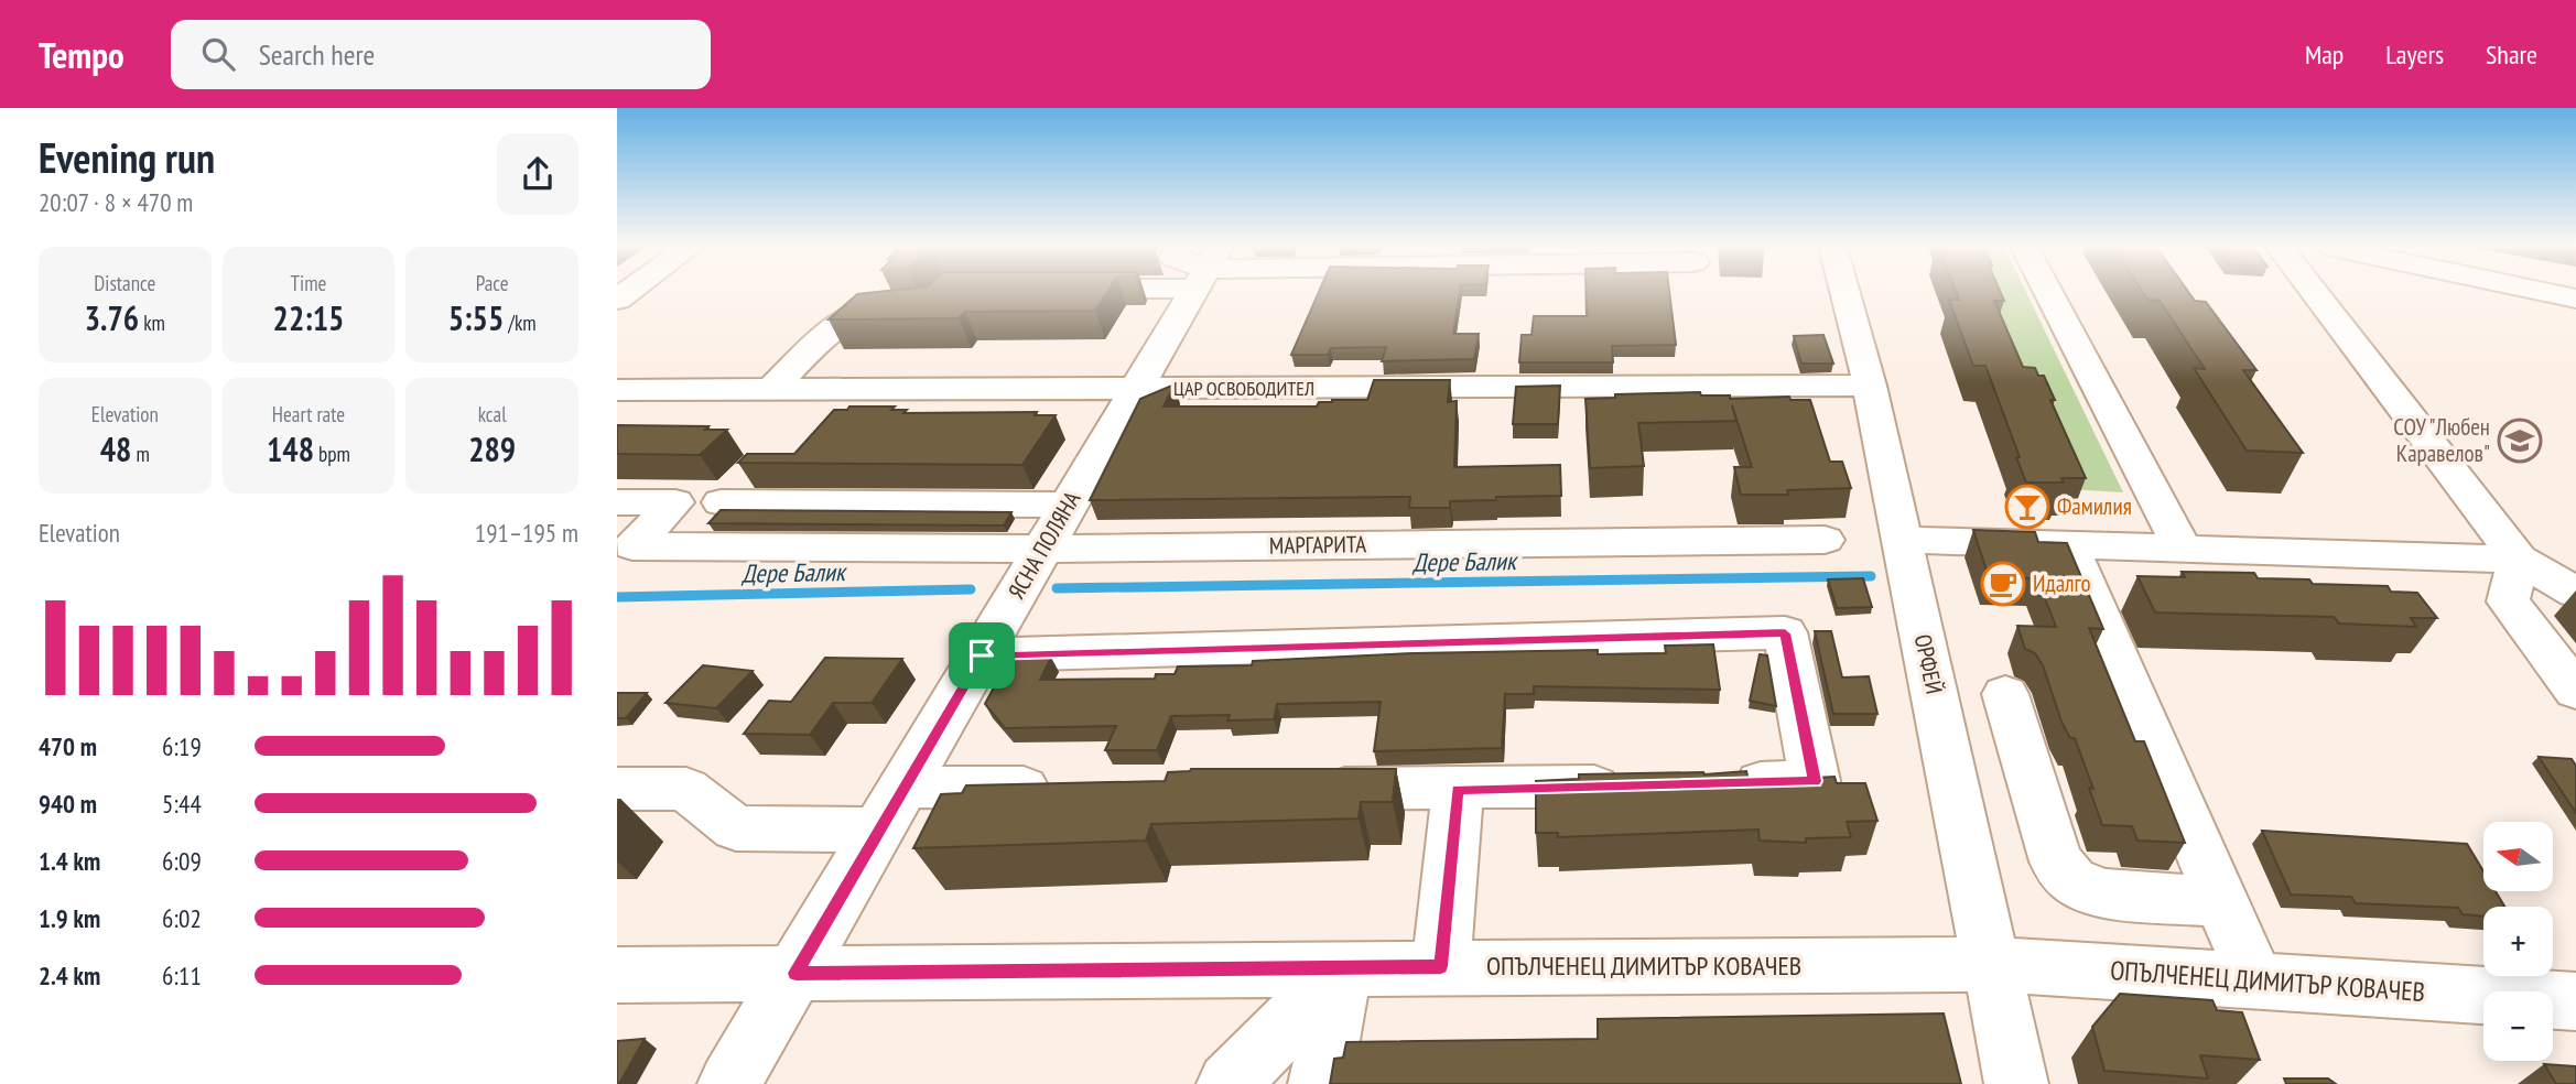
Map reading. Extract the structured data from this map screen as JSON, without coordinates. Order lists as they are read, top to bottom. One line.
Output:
{"streets":{"street":["ЦАР ОСВОБОДИТЕЛ","ЯСНА ПОЛЯНА","МАРГАРИТА","ОРФЕЙ","ОПЪЛЧЕНЕЦ ДИМИТЪР КОВАЧЕВ"]},"crossings":[["ЦАР ОСВОБОДИТЕЛ","ЯСНА ПОЛЯНА"],["ЦАР ОСВОБОДИТЕЛ","ОРФЕЙ"],["ЯСНА ПОЛЯНА","МАРГАРИТА"],["ЯСНА ПОЛЯНА","ОПЪЛЧЕНЕЦ ДИМИТЪР КОВАЧЕВ"],["ОРФЕЙ","ОПЪЛЧЕНЕЦ ДИМИТЪР КОВАЧЕВ"]],"water":["Дере Балик"],"places":{"school or university":["СОУ \"Любен Каравелов\""],"bar":["Фамилия"],"cafe":["Идалго"]},"north":"left","page":{"header":"Tempo","search":"Search here","nav":["Map","Layers","Share"],"heading":["Evening run","20:07 · 8 × 470 m"],"stats":[["Distance","3.76 km"],["Time","22:15"],["Pace","5:55 /km"],["Elevation","48 m"],["Heart rate","148 bpm"],["kcal","289"]],"chart":["Elevation","191–195 m"],"list":[{"name":"470 m","note":"6:19"},{"name":"940 m","note":"5:44"},{"name":"1.4 km","note":"6:09"},{"name":"1.9 km","note":"6:02"},{"name":"2.4 km","note":"6:11"}],"map_buttons":["+","−"]}}
